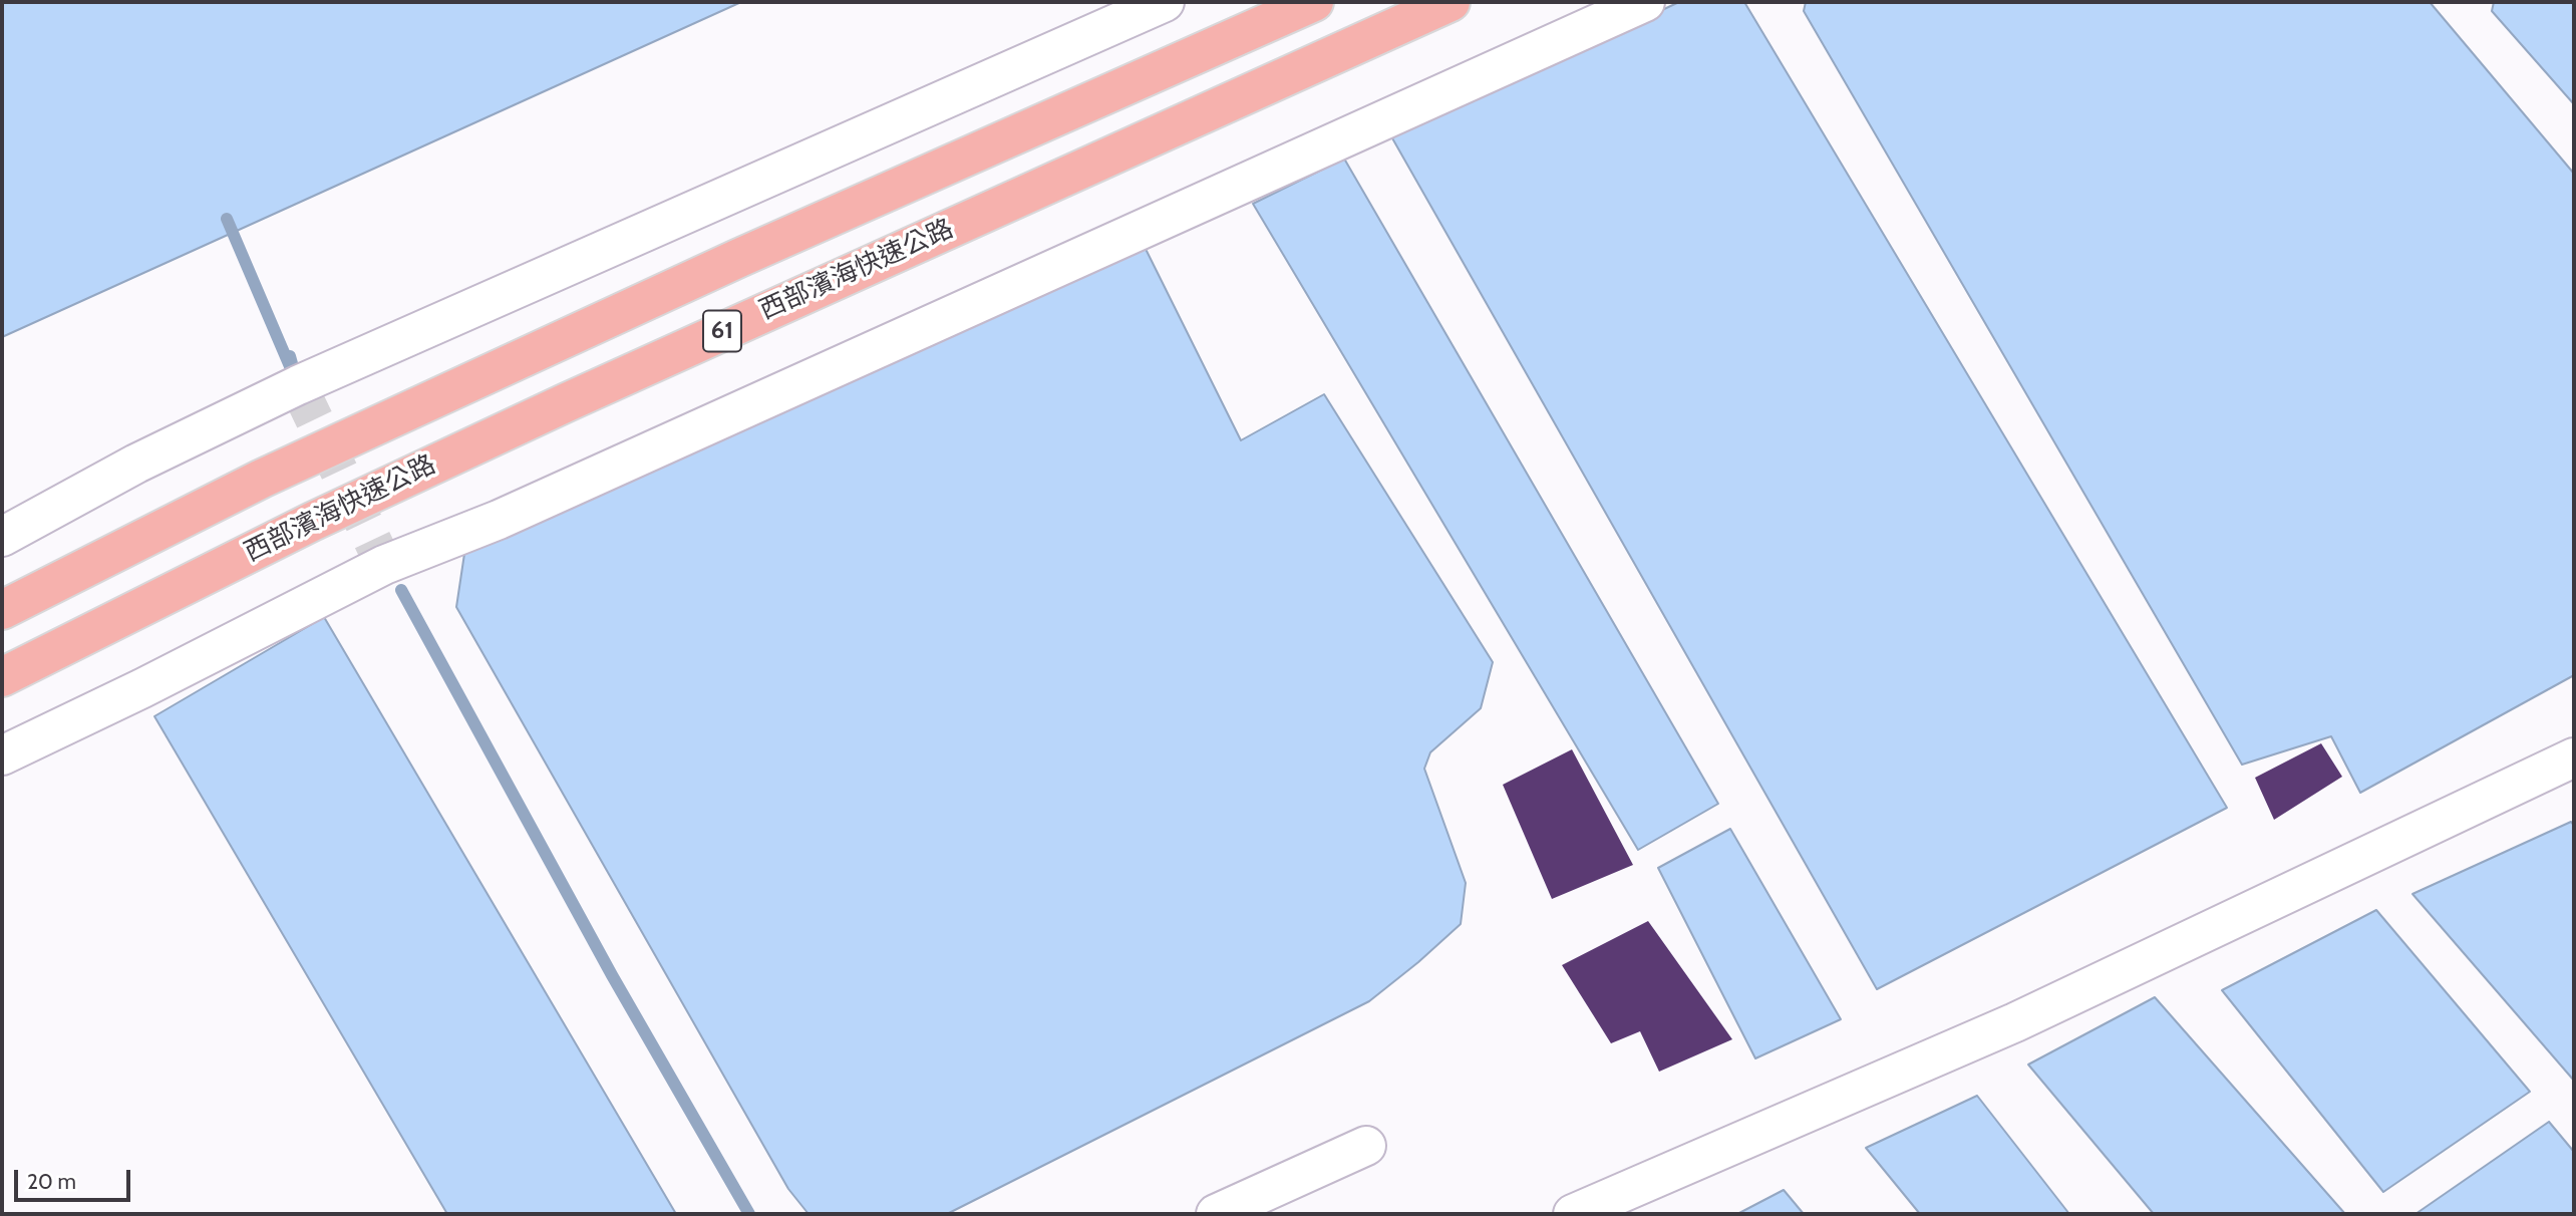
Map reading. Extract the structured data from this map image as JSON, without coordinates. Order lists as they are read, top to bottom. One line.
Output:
{"streets":{"highway":["西部濱海快速公路","61"]},"scale_bar":"20 m"}
